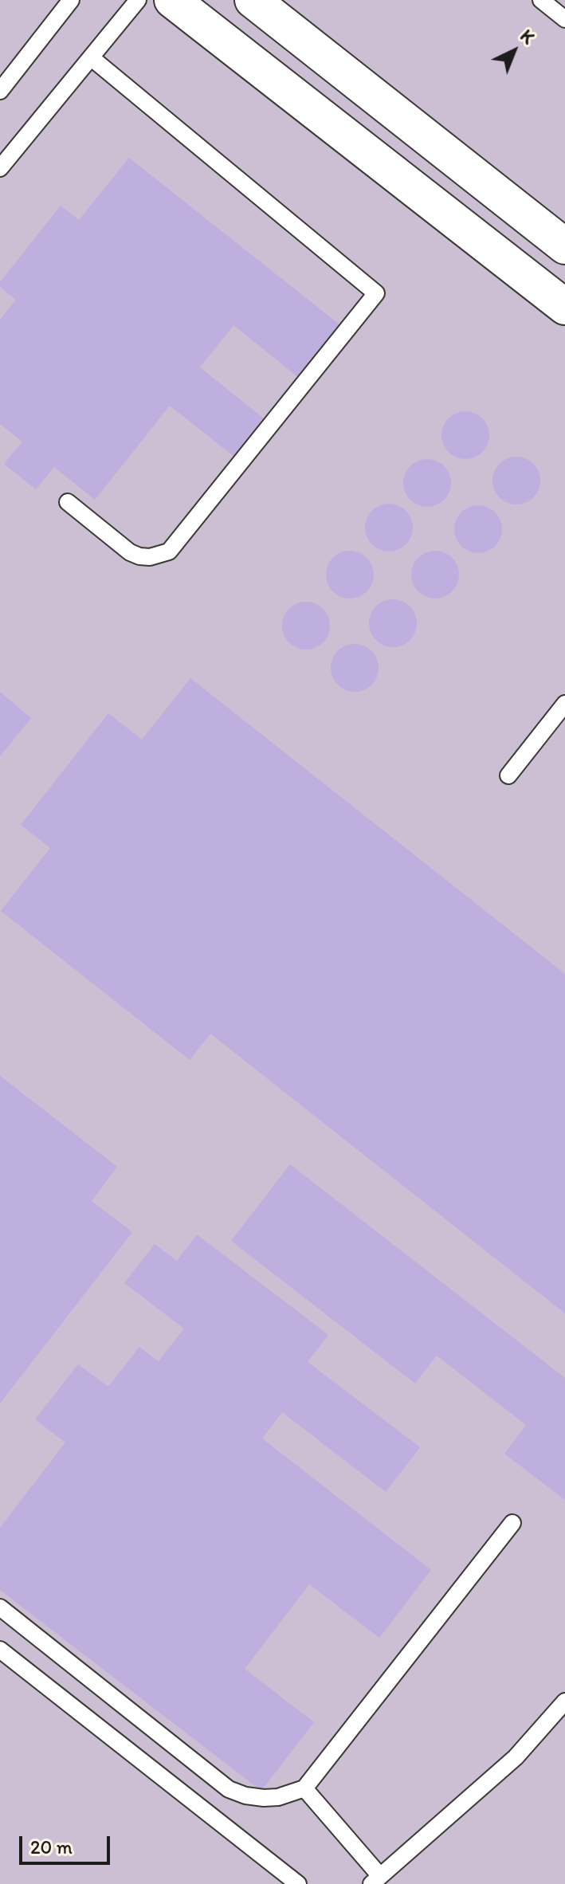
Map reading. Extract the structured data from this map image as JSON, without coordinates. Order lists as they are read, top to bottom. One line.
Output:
{"scale_bar":"20 m","north":"top right"}
